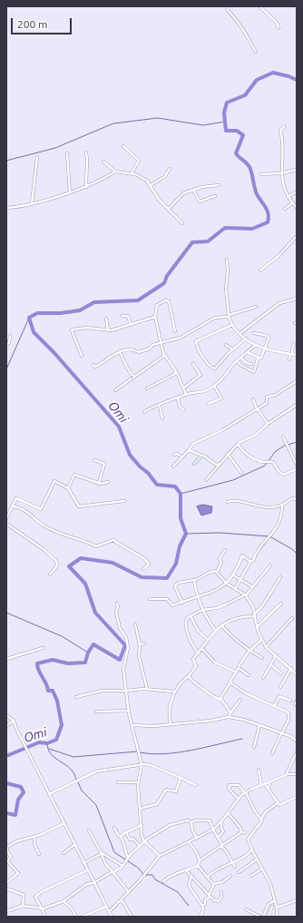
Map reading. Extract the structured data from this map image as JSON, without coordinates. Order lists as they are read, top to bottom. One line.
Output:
{"water":["Omi"],"scale_bar":"200 m"}
